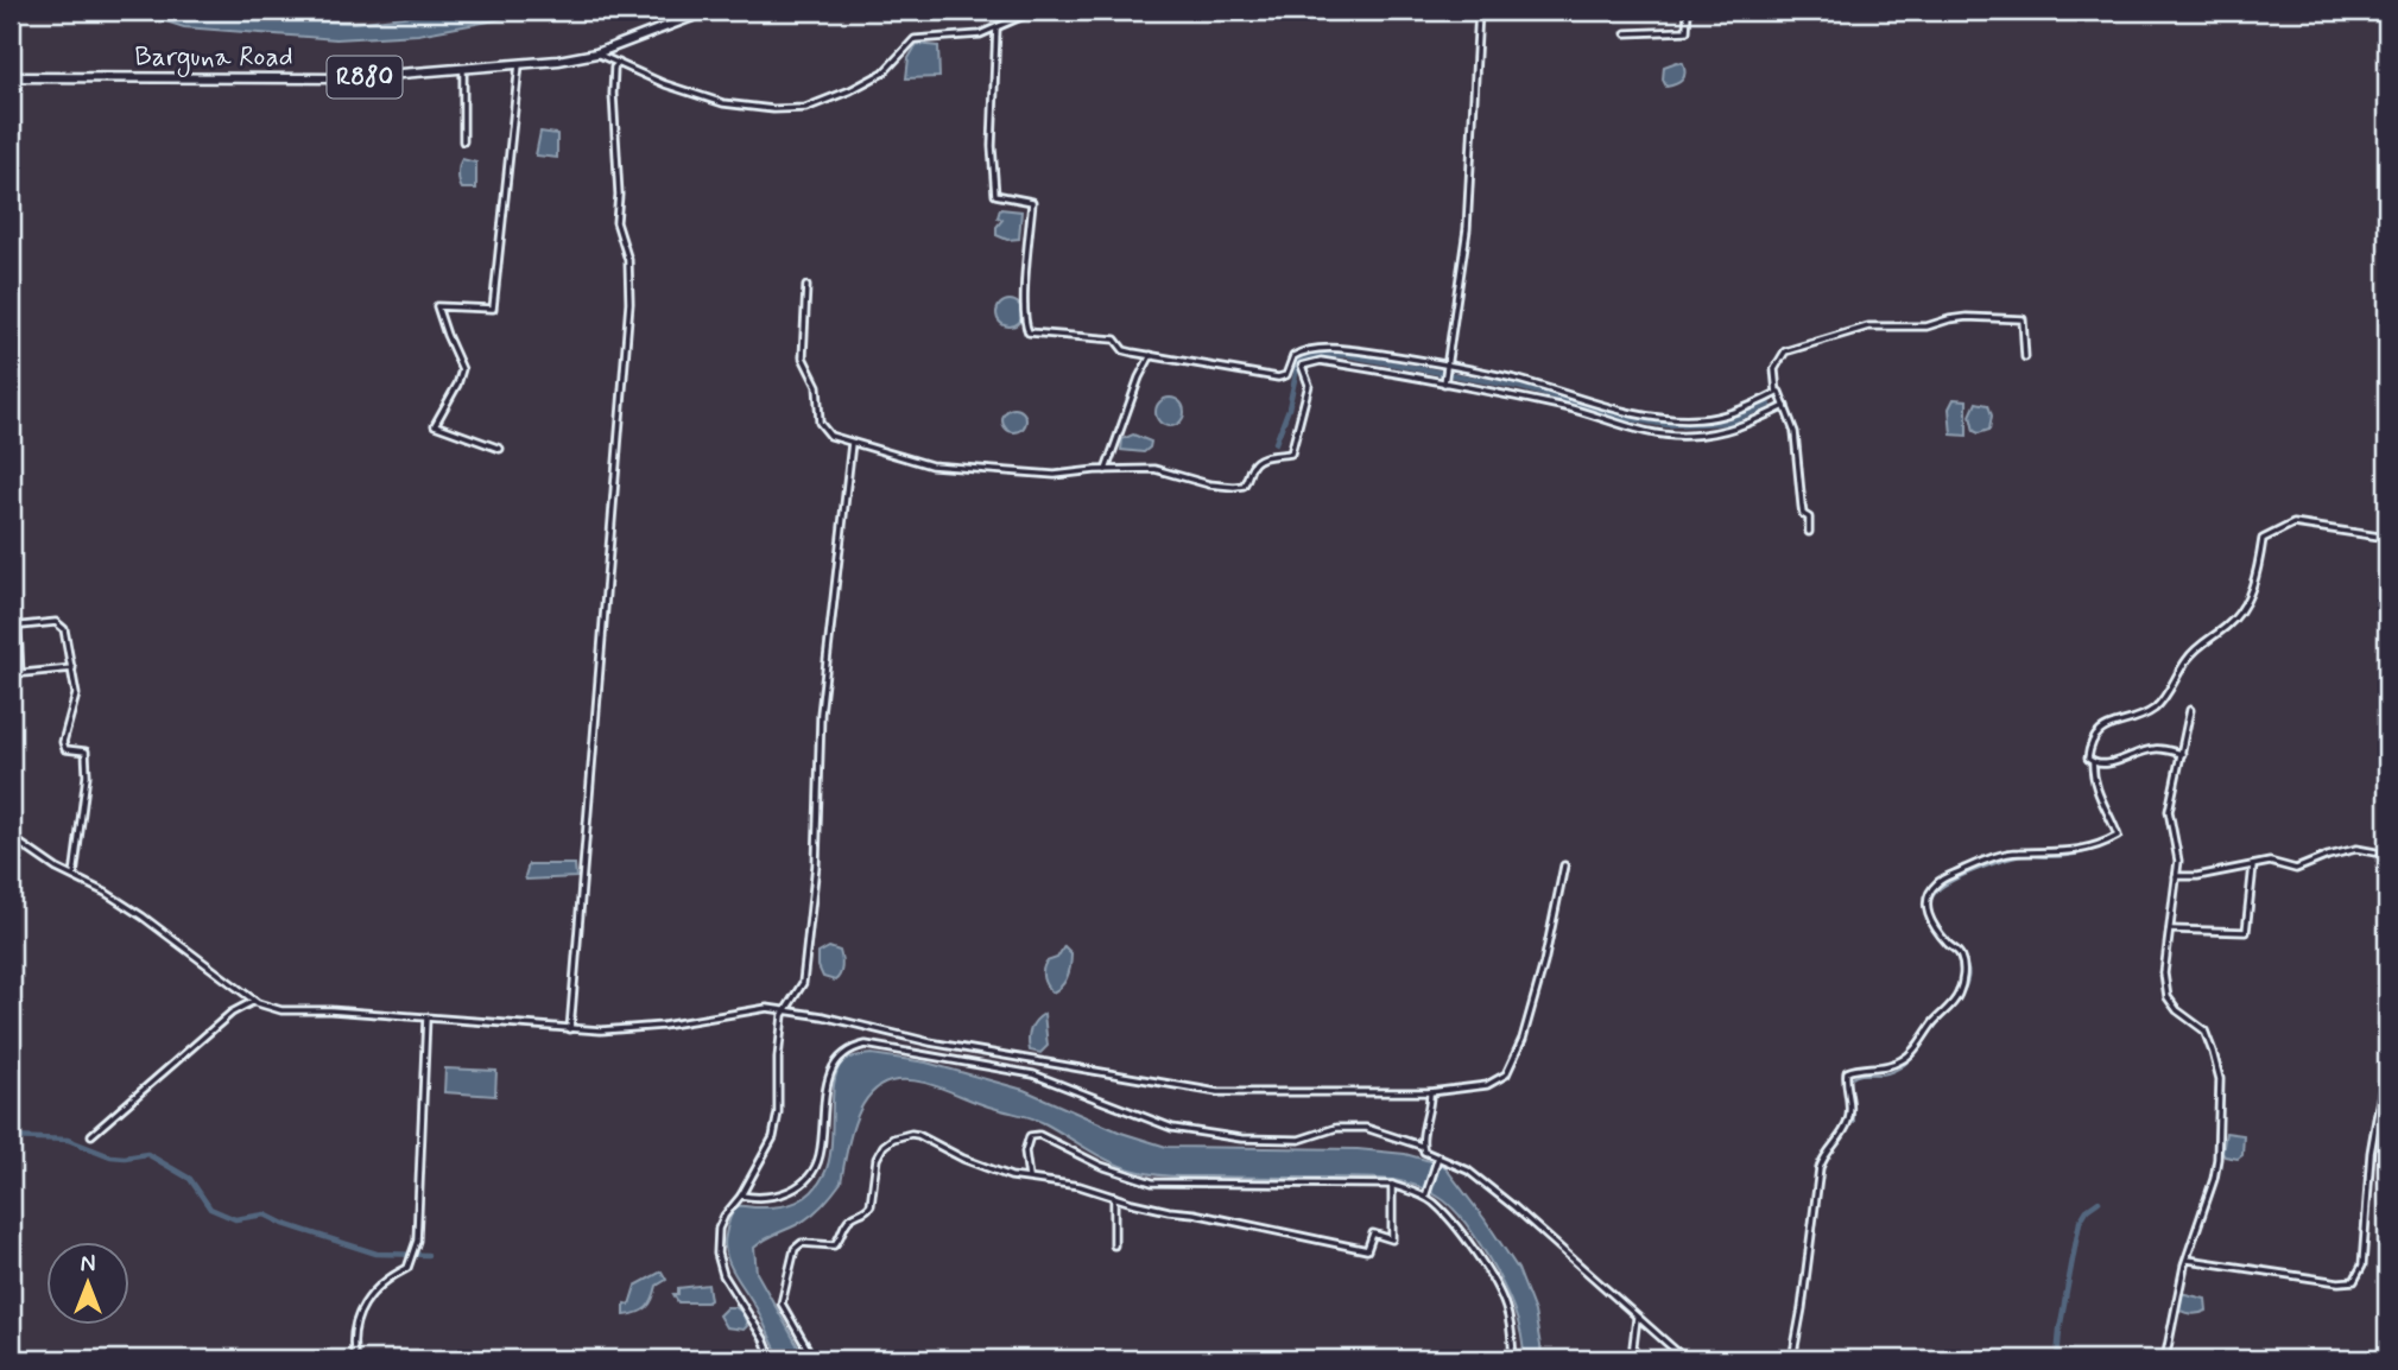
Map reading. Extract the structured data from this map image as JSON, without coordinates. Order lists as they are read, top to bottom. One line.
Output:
{"streets":{"main road":["Barguna Road","R880"]},"north":"top"}
